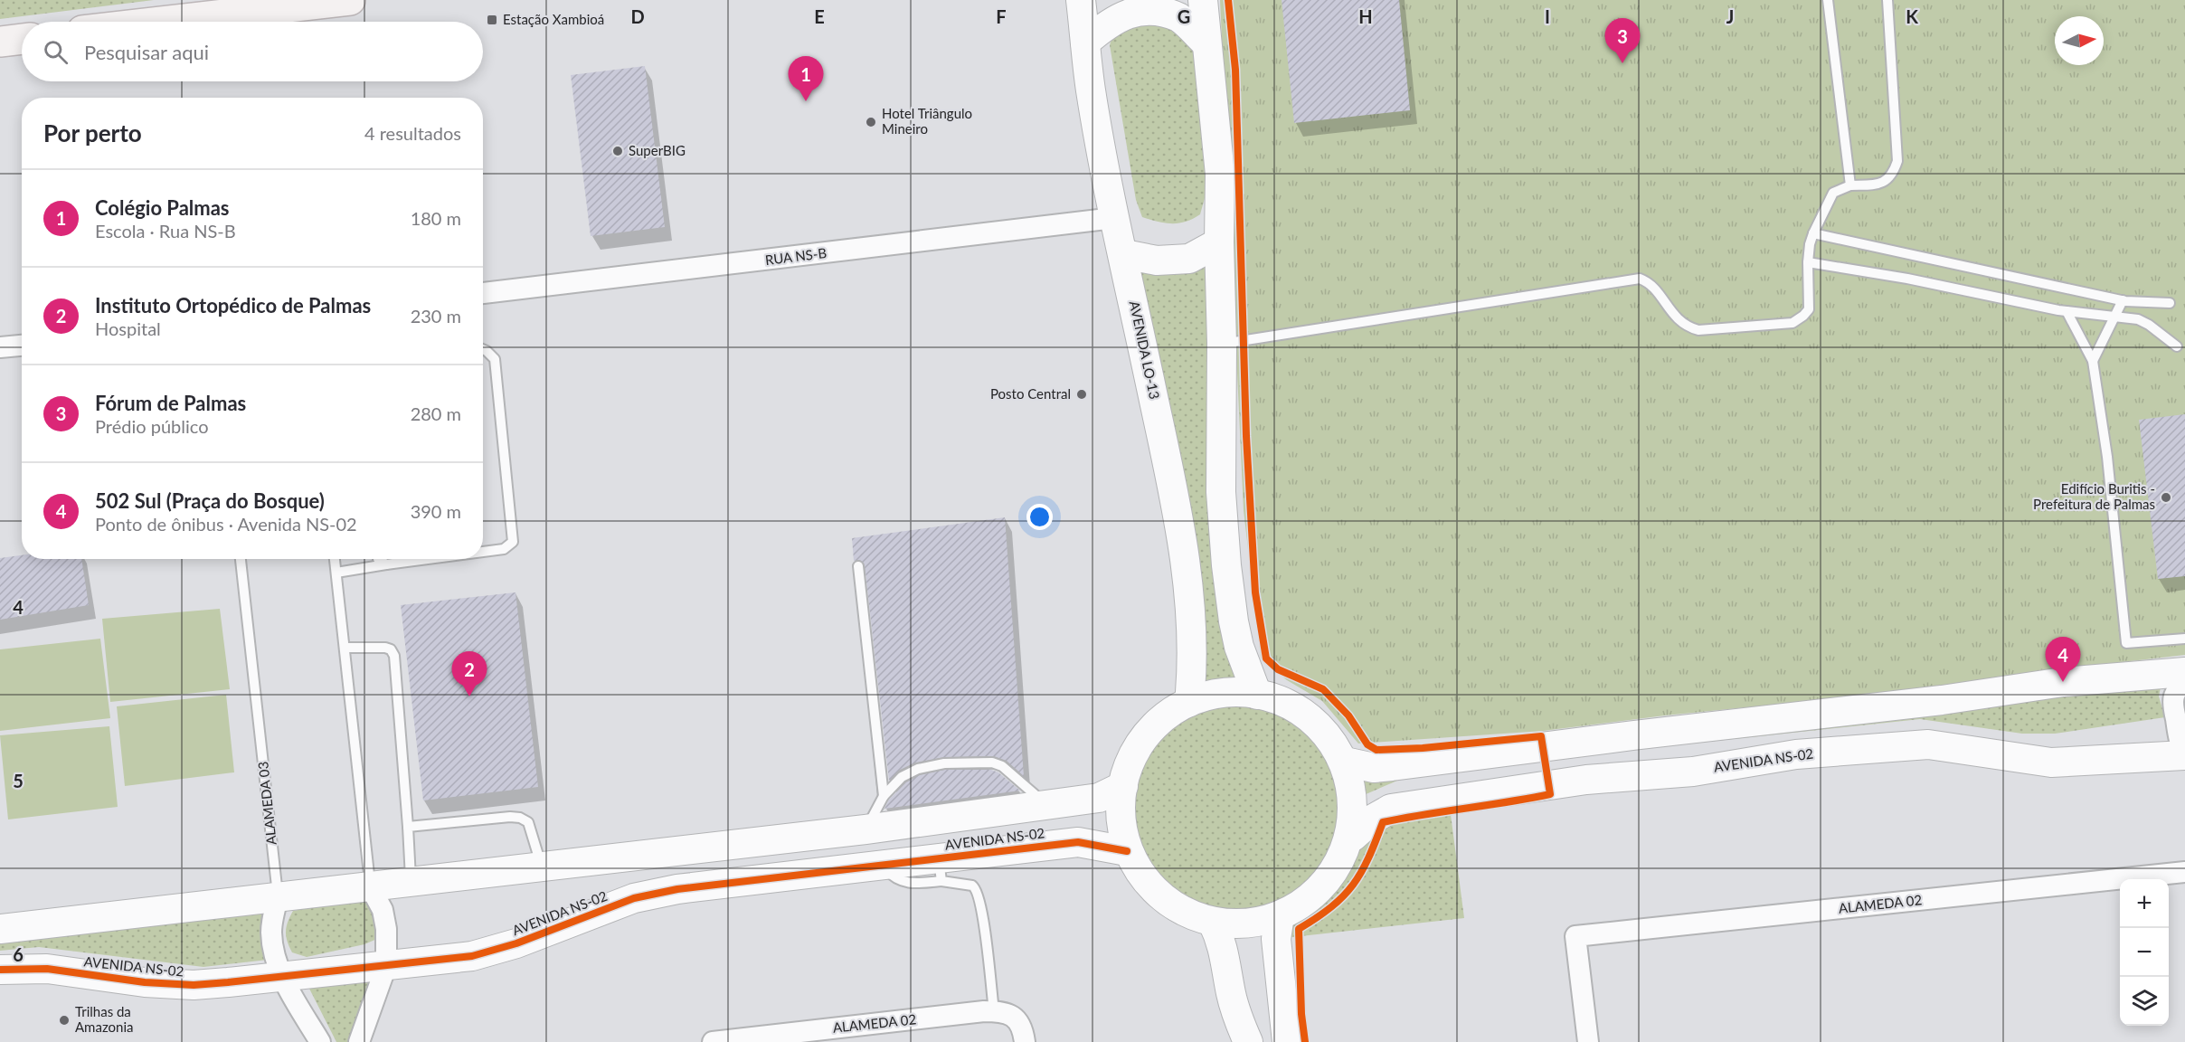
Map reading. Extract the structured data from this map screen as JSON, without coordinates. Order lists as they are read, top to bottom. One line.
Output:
{"streets":{"street":["RUA NS-B","AVENIDA LO-13","AVENIDA NS-02","ALAMEDA 03","ALAMEDA 02"]},"crossings":[["RUA NS-B","AVENIDA LO-13"],["AVENIDA NS-02","ALAMEDA 03"]],"places":{"transit":["Estação Xambioá"],"other":["Hotel Triângulo Mineiro","SuperBIG","Posto Central","Edifício Buritis - Prefeitura de Palmas","Trilhas da Amazonia"]},"north":"right","page":{"pins":["3","1","4","2"],"search":"Pesquisar aqui","heading":["Por perto","4 resultados"],"list":[{"mark":"1","name":"Colégio Palmas","note":"Escola · Rua NS-B","value":"180 m"},{"mark":"2","name":"Instituto Ortopédico de Palmas","note":"Hospital","value":"230 m"},{"mark":"3","name":"Fórum de Palmas","note":"Prédio público","value":"280 m"},{"mark":"4","name":"502 Sul (Praça do Bosque)","note":"Ponto de ônibus · Avenida NS-02","value":"390 m"}],"map_buttons":["+","−"]},"grid":{"columns":["D","E","F","G","H","I","J","K"],"rows":["4","5","6"]}}
